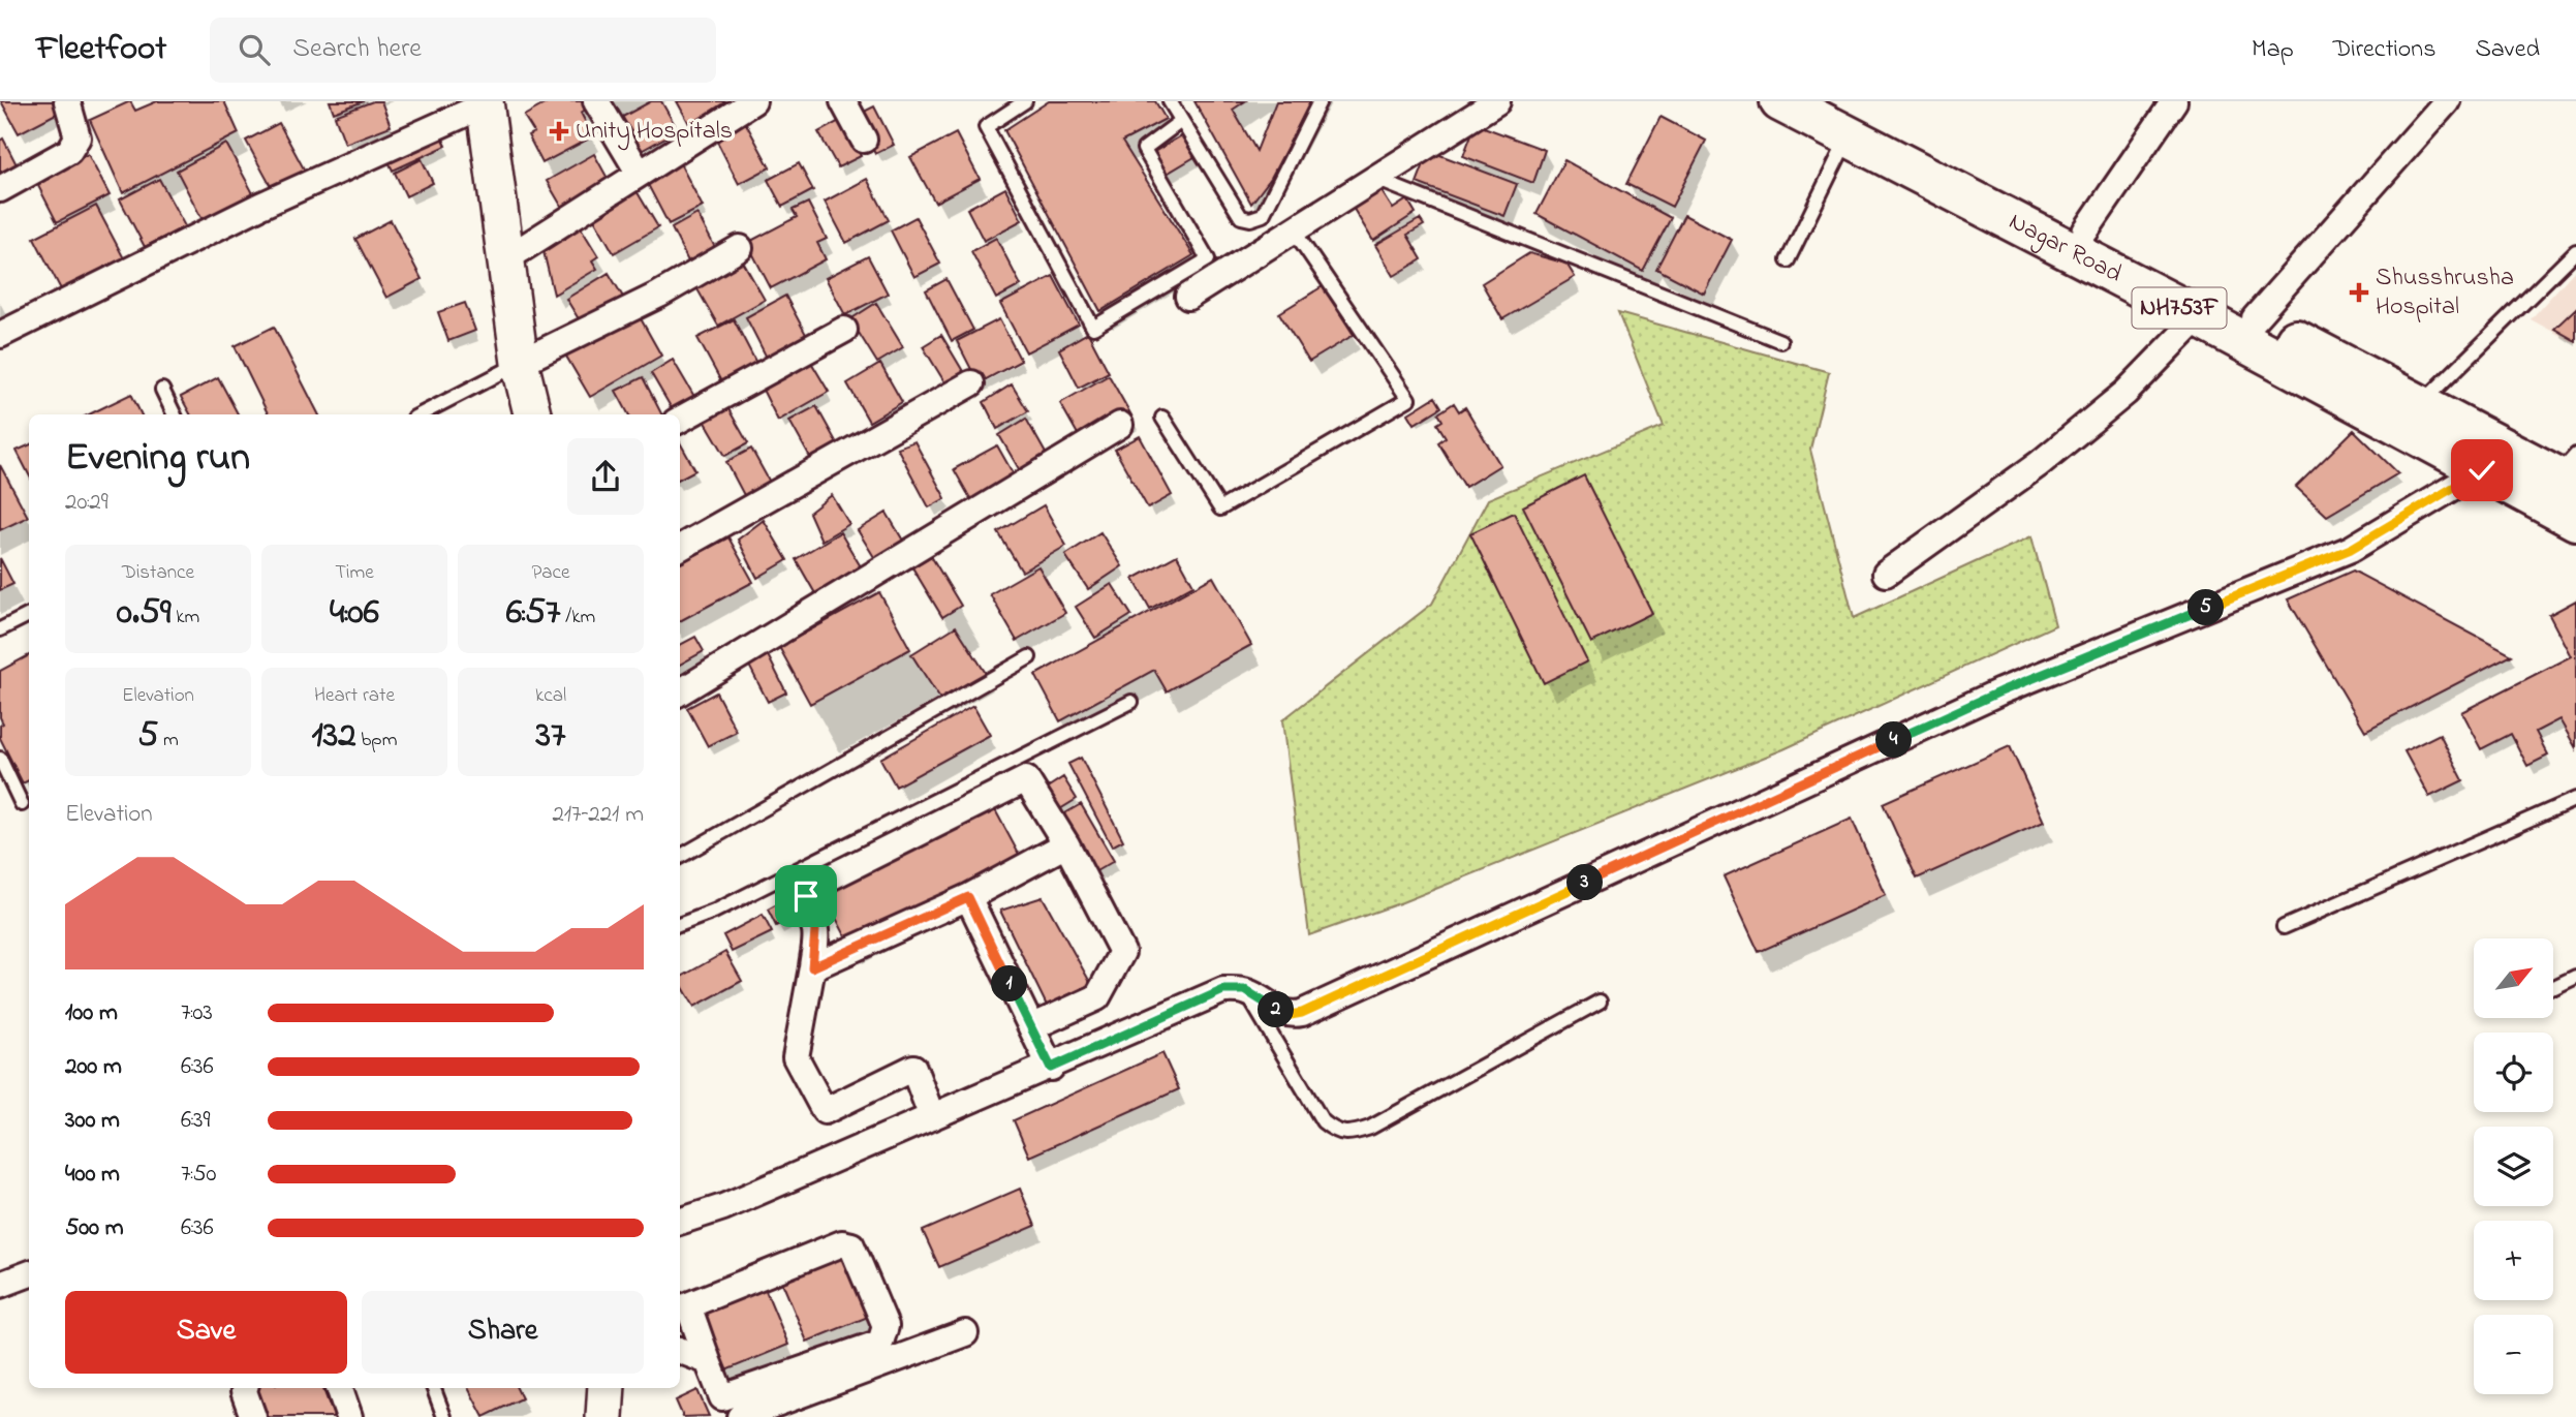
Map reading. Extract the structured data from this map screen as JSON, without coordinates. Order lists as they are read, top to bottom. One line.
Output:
{"streets":{"highway":["Nagar Road","NH753F"]},"places":{"health":["Unity Hospitals","Shusshrusha Hospital"]},"north":"top right","page":{"header":"Fleetfoot","search":"Search here","nav":["Map","Directions","Saved"],"heading":["Evening run","20:29"],"stats":[["Distance","0.59 km"],["Time","4:06"],["Pace","6:57 /km"],["Elevation","5 m"],["Heart rate","132 bpm"],["kcal","37"]],"pins":["5","4","3","1","2"],"chart":["Elevation","217–221 m"],"map_buttons":["+","−"],"list":[{"name":"100 m","note":"7:03"},{"name":"200 m","note":"6:36"},{"name":"300 m","note":"6:39"},{"name":"400 m","note":"7:50"},{"name":"500 m","note":"6:36"}],"buttons":["Save","Share"]}}
